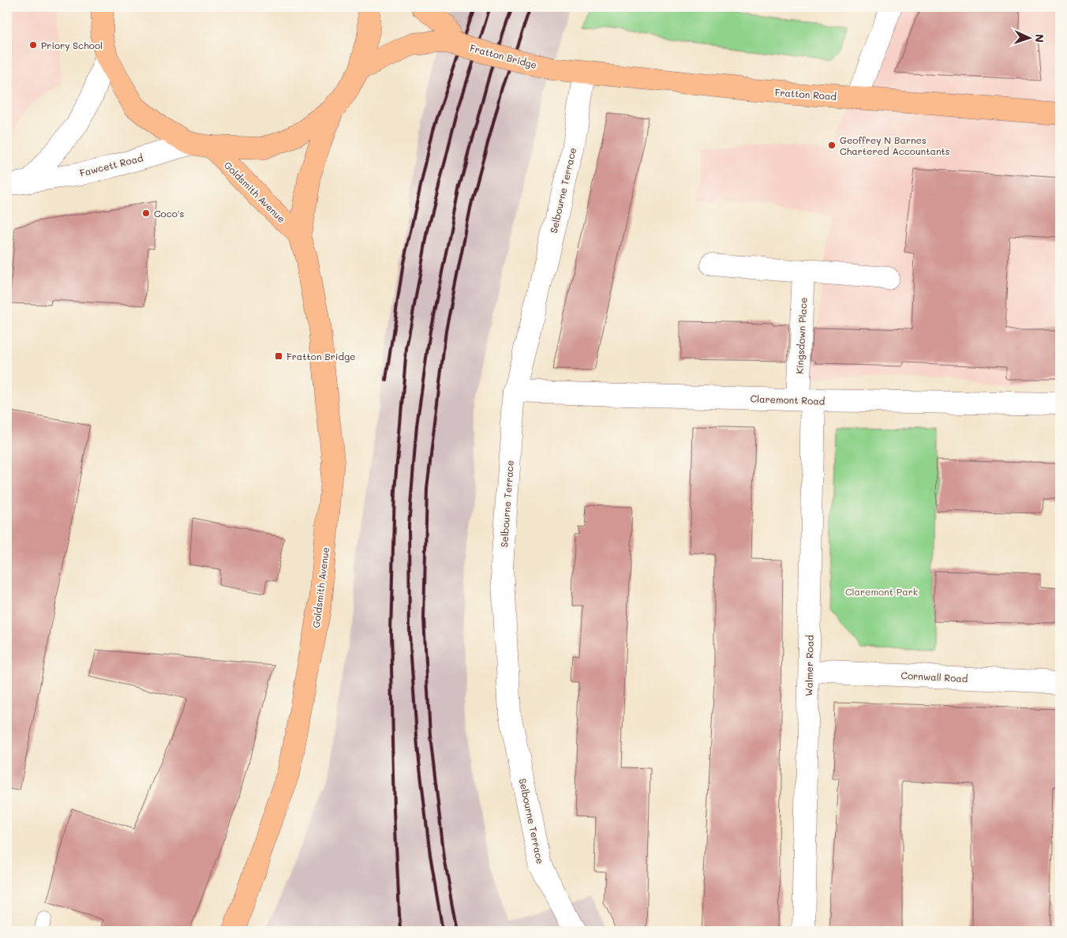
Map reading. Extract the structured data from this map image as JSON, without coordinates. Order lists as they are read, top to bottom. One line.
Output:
{"streets":{"main road":["Fratton Bridge","Fratton Road","Goldsmith Avenue"],"street":["Fawcett Road","Selbourne Terrace","Kingsdown Place","Claremont Road","Walmer Road","Cornwall Road"]},"crossings":[["Fratton Bridge","Fratton Road"],["Fratton Road","Selbourne Terrace"],["Fawcett Road","Goldsmith Avenue"],["Selbourne Terrace","Claremont Road"],["Kingsdown Place","Claremont Road"],["Kingsdown Place","Walmer Road"],["Claremont Road","Walmer Road"],["Walmer Road","Cornwall Road"]],"parks":["Claremont Park"],"places":{"other":["Priory School","Geoffrey N Barnes Chartered Accountants","Coco's"],"transit":["Fratton Bridge"]},"north":"right"}
